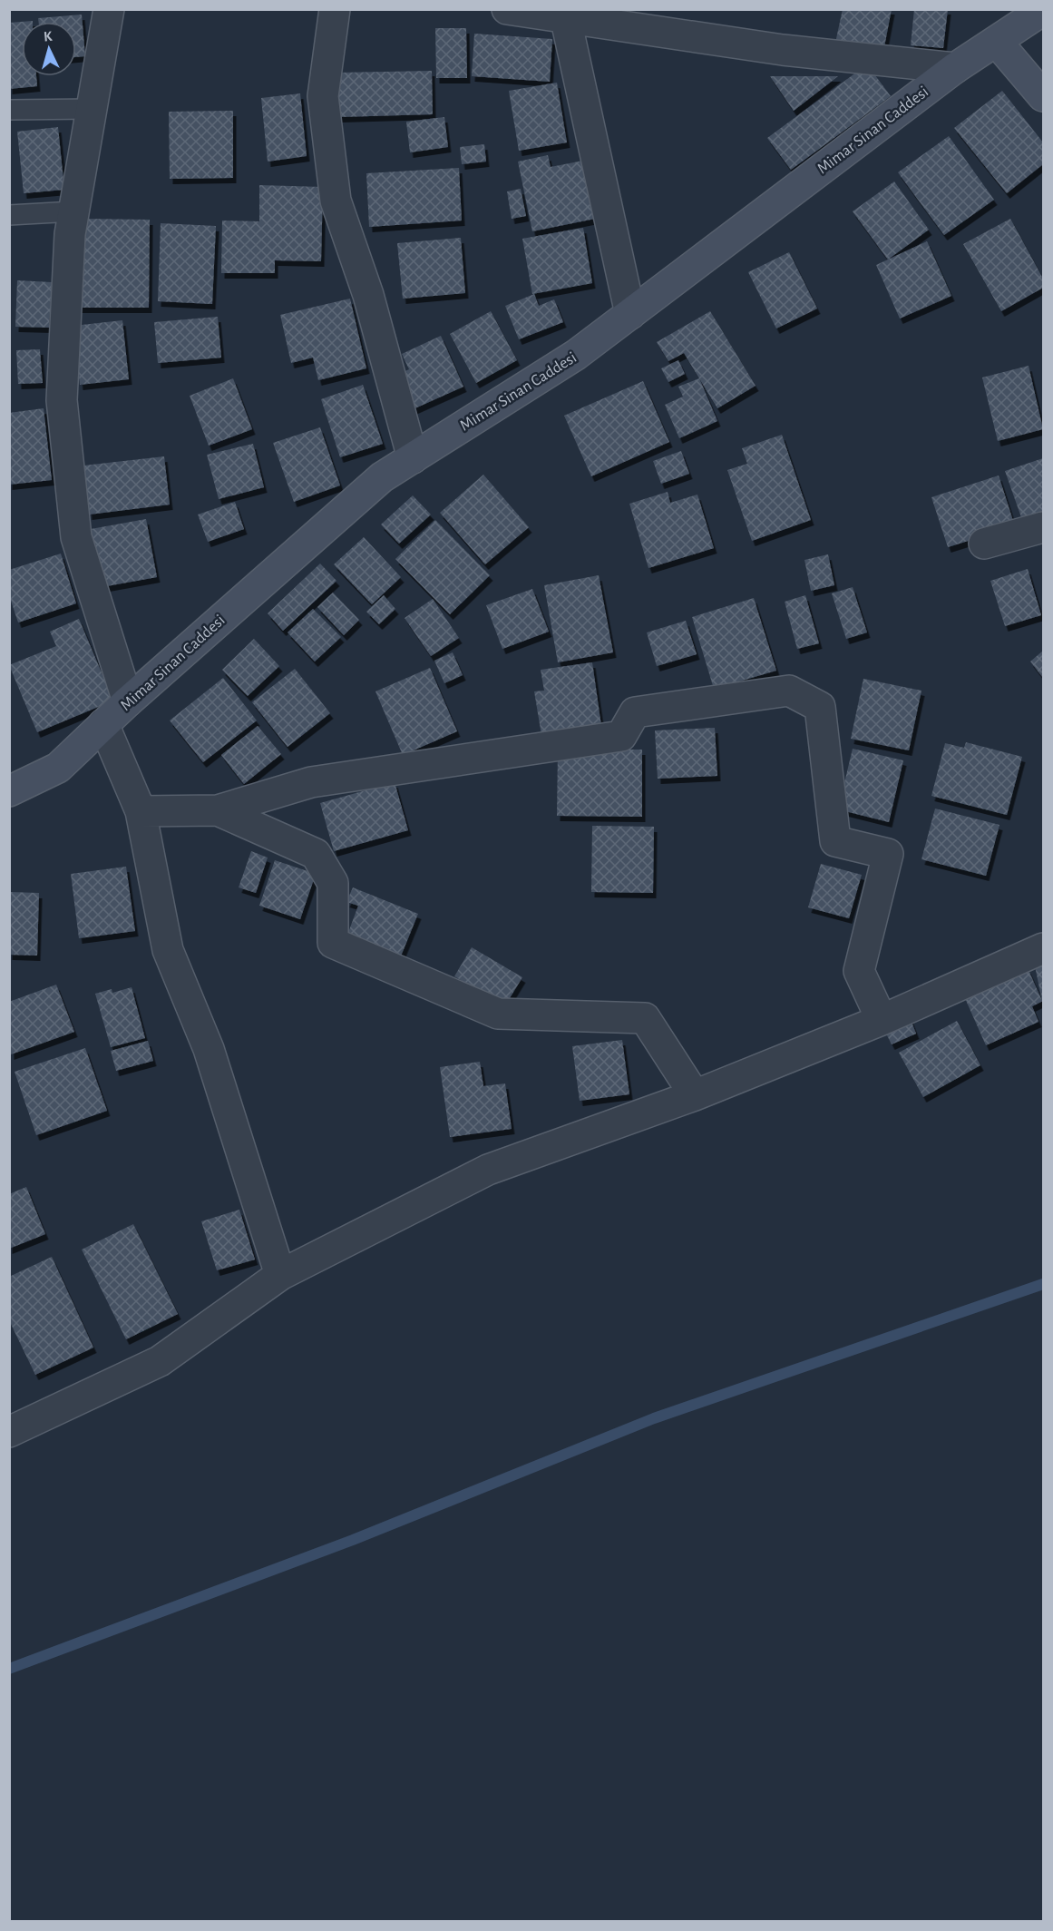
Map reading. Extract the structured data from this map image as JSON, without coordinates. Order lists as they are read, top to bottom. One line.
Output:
{"streets":{"street":["Mimar Sinan Caddesi"]},"north":"top"}
